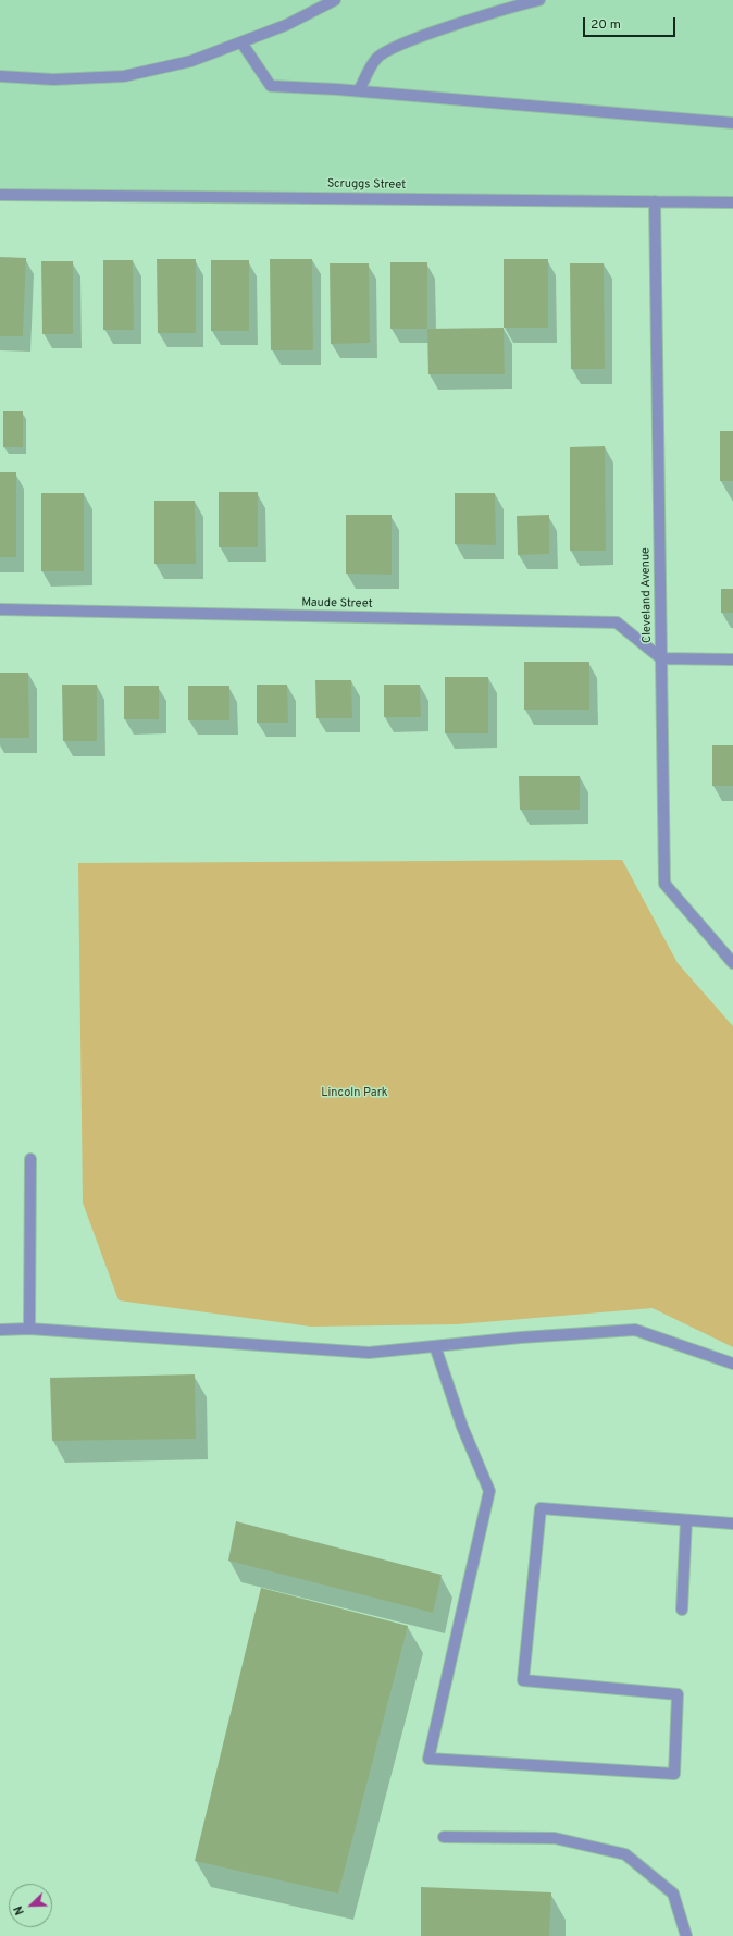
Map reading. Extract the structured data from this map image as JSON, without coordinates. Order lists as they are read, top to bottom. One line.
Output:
{"streets":{"street":["Scruggs Street","Cleveland Avenue","Maude Street"]},"crossings":[["Scruggs Street","Cleveland Avenue"],["Cleveland Avenue","Maude Street"]],"parks":["Lincoln Park"],"scale_bar":"20 m","north":"bottom left"}
